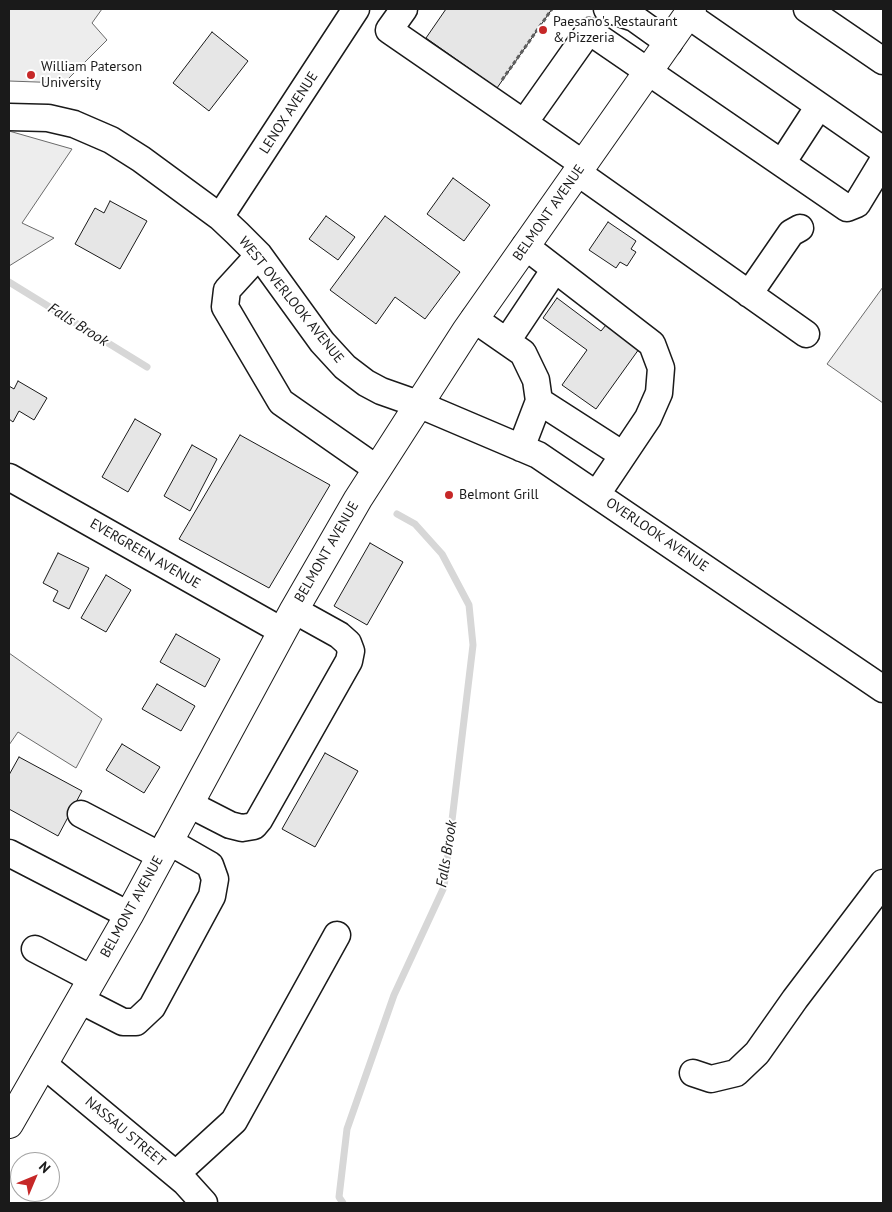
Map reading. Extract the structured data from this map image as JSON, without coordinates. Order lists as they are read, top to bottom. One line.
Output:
{"streets":{"main road":["BELMONT AVENUE"],"street":["LENOX AVENUE","WEST OVERLOOK AVENUE","OVERLOOK AVENUE","EVERGREEN AVENUE","NASSAU STREET"]},"crossings":[["LENOX AVENUE","WEST OVERLOOK AVENUE"],["BELMONT AVENUE","WEST OVERLOOK AVENUE"],["BELMONT AVENUE","OVERLOOK AVENUE"],["BELMONT AVENUE","EVERGREEN AVENUE"],["BELMONT AVENUE","NASSAU STREET"],["WEST OVERLOOK AVENUE","OVERLOOK AVENUE"]],"water":["Falls Brook"],"places":["Paesano's Restaurant & Pizzeria","William Paterson University","Belmont Grill"],"north":"top right"}
